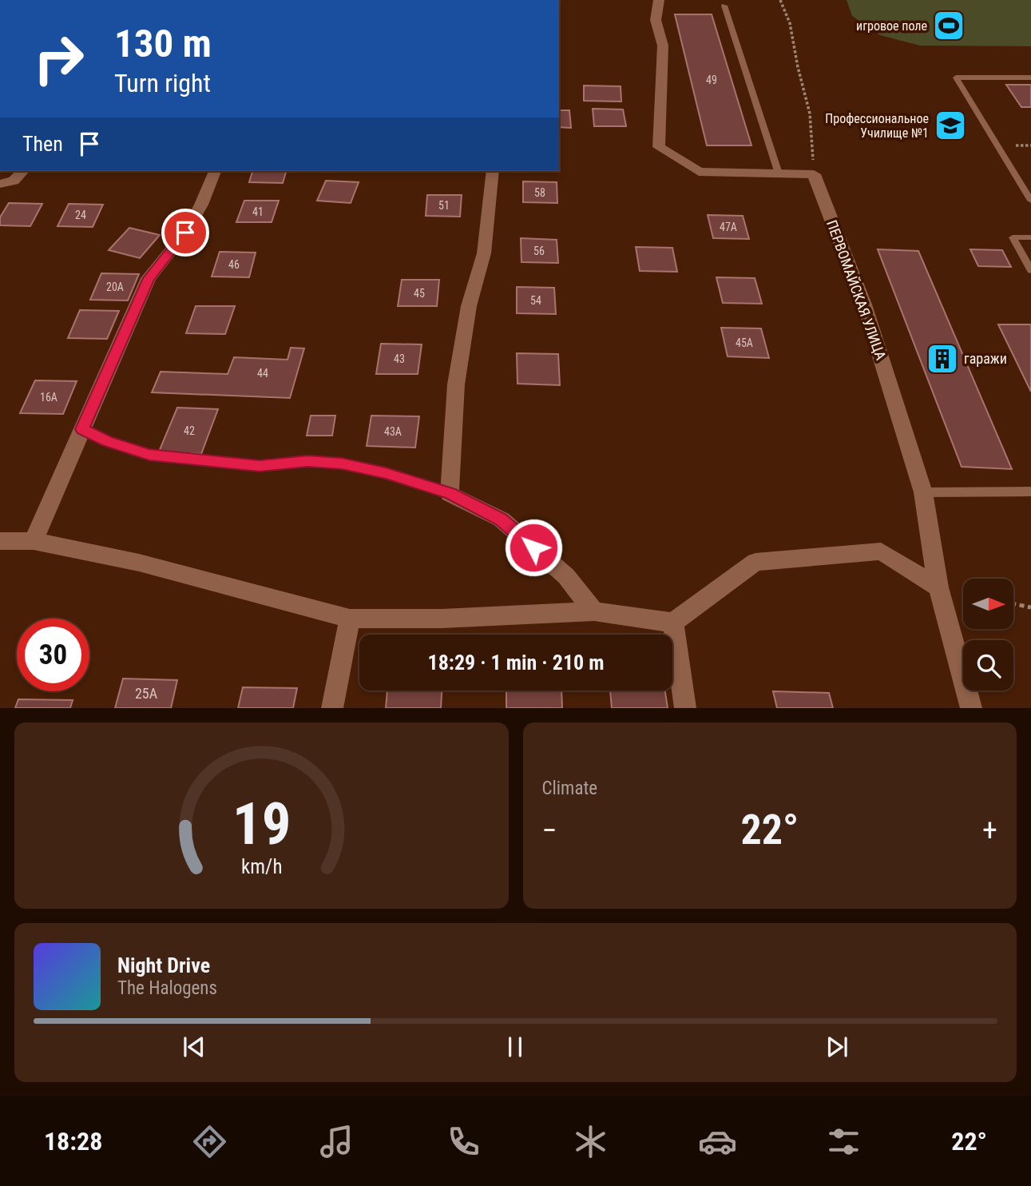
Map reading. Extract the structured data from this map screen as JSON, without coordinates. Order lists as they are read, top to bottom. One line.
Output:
{"streets":{"street":["ПЕРВОМАЙСКАЯ УЛИЦА"]},"places":{"sports":["игровое поле"],"school or university":["Профессиональное Училище №1"],"building":["гаражи"]},"house_numbers":["49","58","51","41","24","47А","56","46","20А","45","54","45А","43","44","16А","42","43А","25А"],"north":"right","page":{"turn":["130 m","Turn right"],"then":"Then","limit":"30","trip":"18:29 · 1 min · 210 m","tile":"Climate","heat":["−","22°","+"],"song":["Night Drive","The Halogens"],"tabs":["18:28","22°"],"gauge":["19","km/h"]}}
